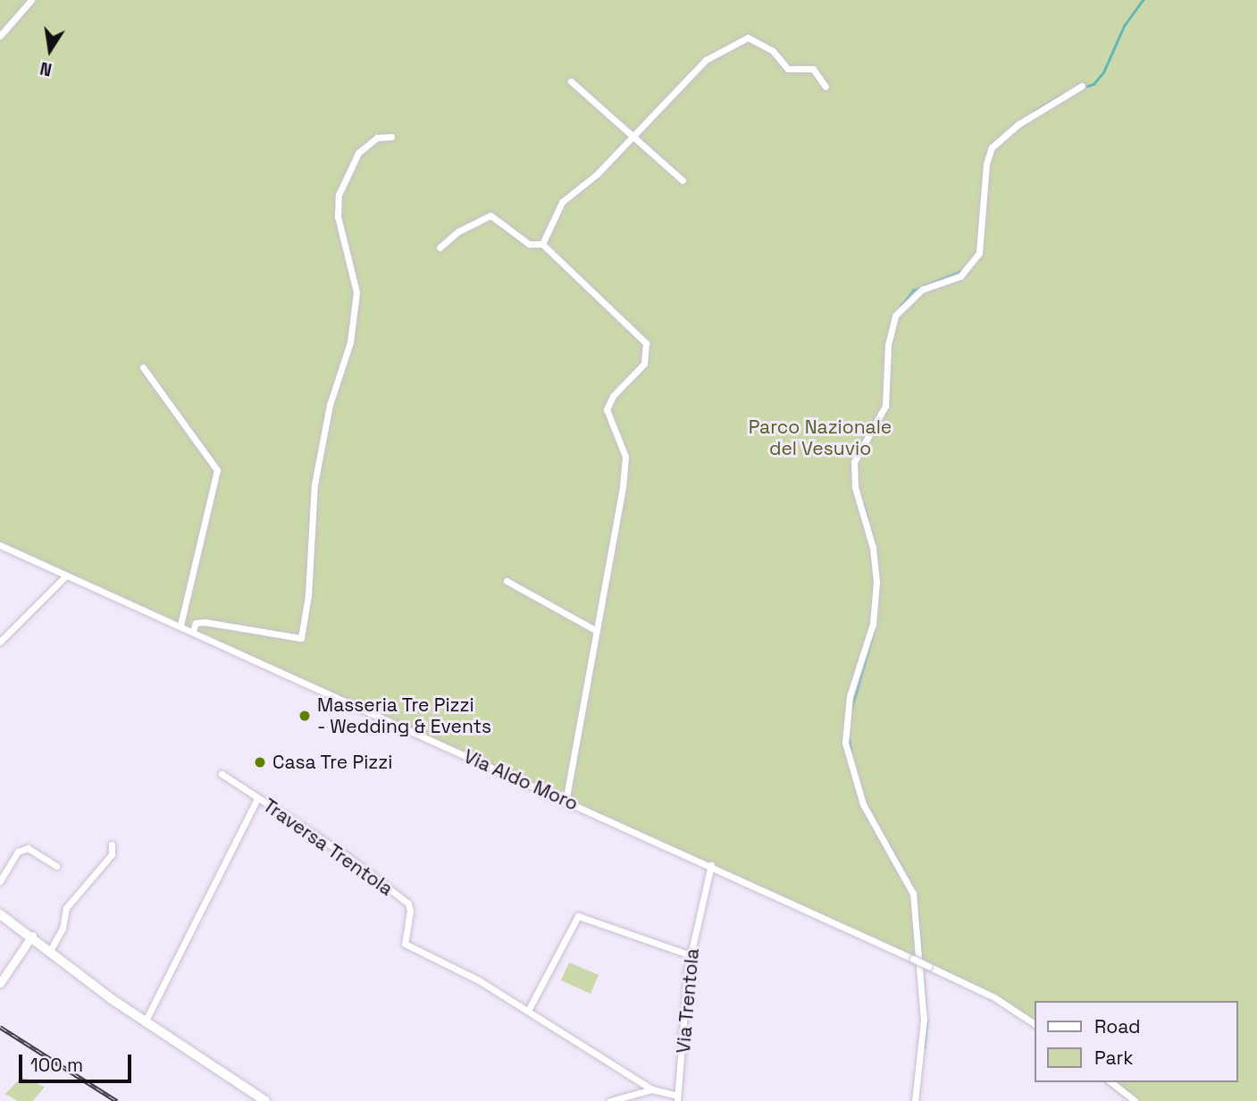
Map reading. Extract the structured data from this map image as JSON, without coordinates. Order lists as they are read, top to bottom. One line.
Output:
{"streets":{"street":["Via Aldo Moro","Traversa Trentola","Via Trentola"]},"crossings":[["Via Aldo Moro","Via Trentola"],["Traversa Trentola","Via Trentola"]],"parks":["Parco Nazionale del Vesuvio"],"places":["Masseria Tre Pizzi - Wedding & Events","Casa Tre Pizzi"],"legend":["Road","Park"],"scale_bar":"100 m","north":"bottom"}
